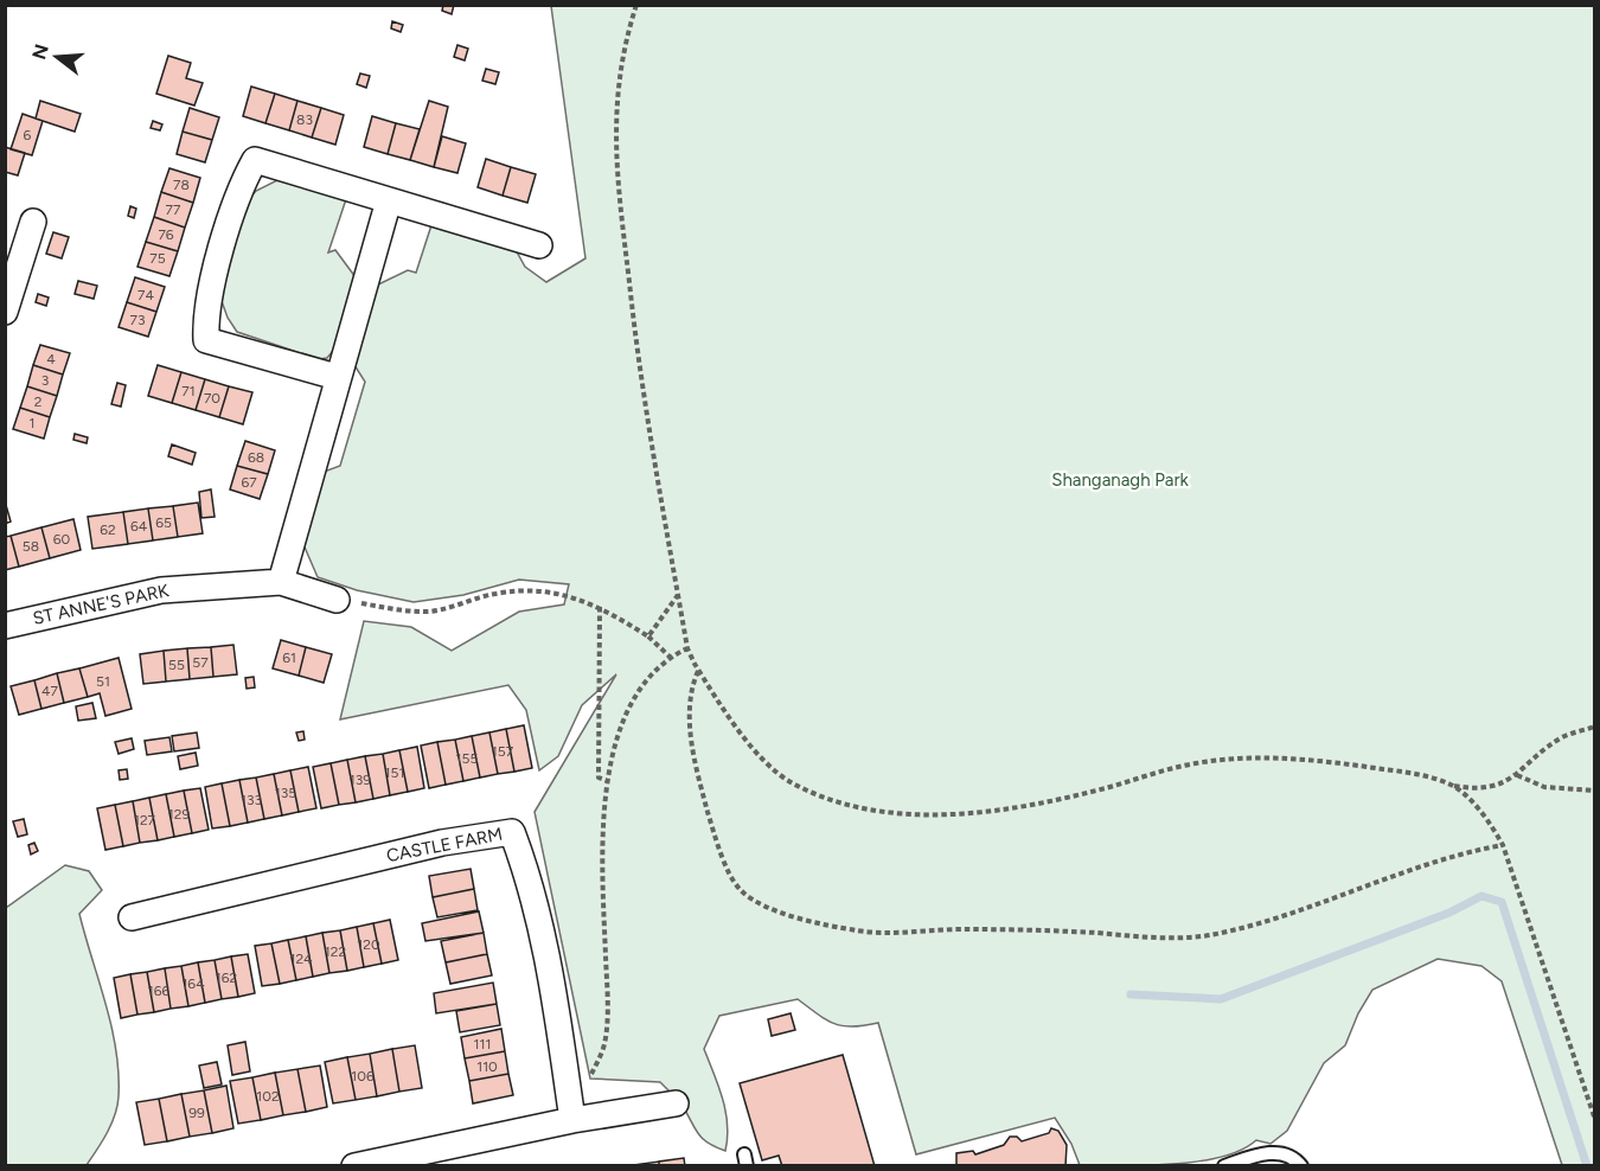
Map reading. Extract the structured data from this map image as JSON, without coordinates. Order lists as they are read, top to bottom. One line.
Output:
{"streets":{"street":["ST ANNE'S PARK","CASTLE FARM"]},"parks":["Shanganagh Park"],"house_numbers":["83","6","78","77","76","75","74","73","4","3","71","70","2","1","68","67","65","64","62","60","58","61","57","55","51","47","157","155","151","139","135","133","129","127","120","122","124","162","164","166","111","110","106","102","99"],"north":"left"}
